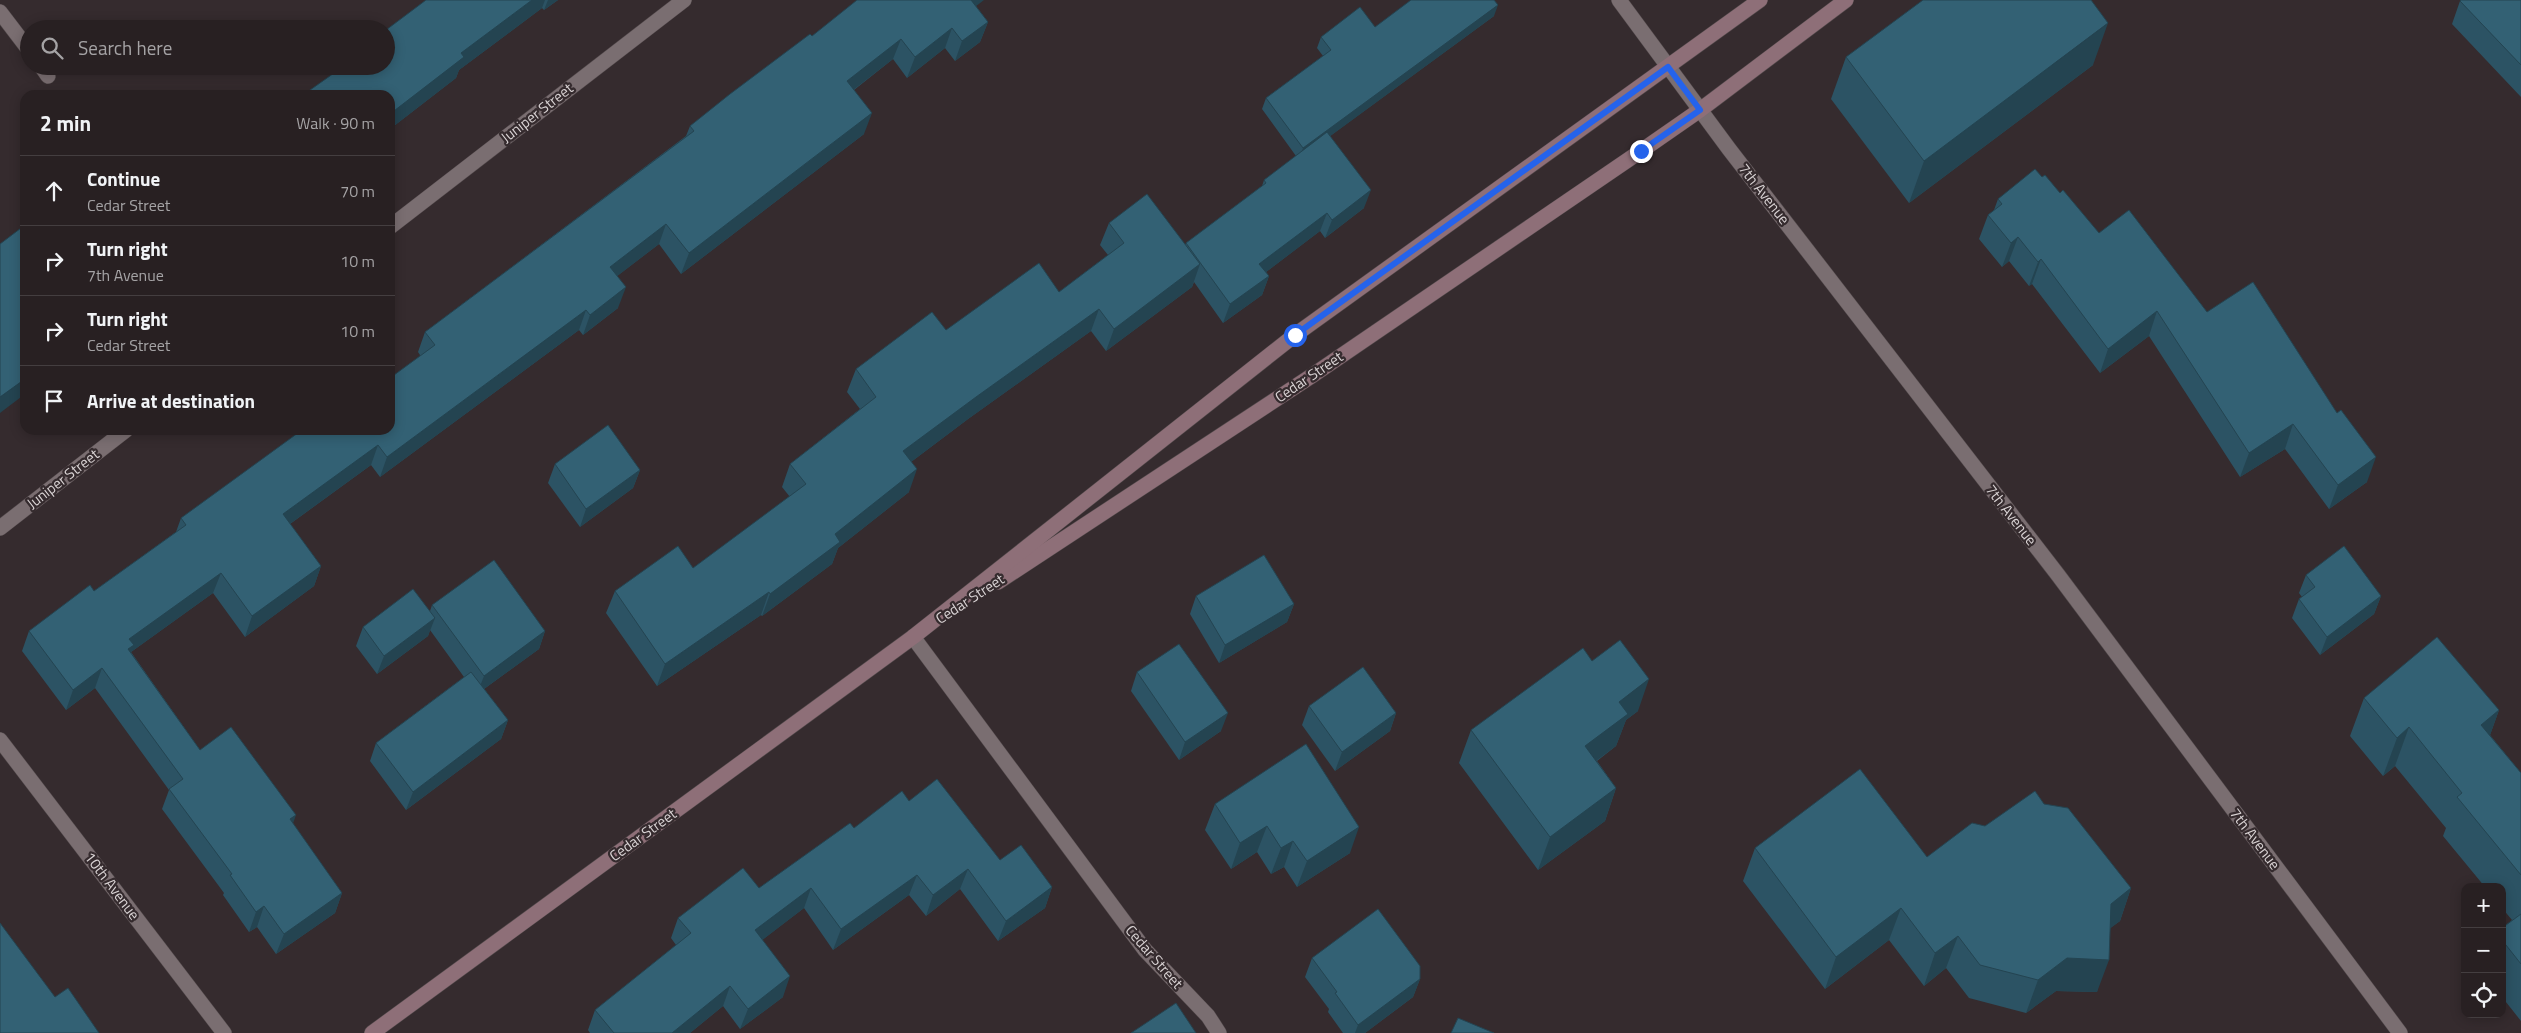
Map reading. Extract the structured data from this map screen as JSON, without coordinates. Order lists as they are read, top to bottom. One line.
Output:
{"streets":{"main road":["Cedar Street"],"street":["Juniper Street","7th Avenue","10th Avenue"]},"crossings":[["7th Avenue","Cedar Street"]],"page":{"search":"Search here","heading":["2 min","Walk · 90 m"],"list":[["Continue","Cedar Street","70 m"],["Turn right","7th Avenue","10 m"],["Turn right","Cedar Street","10 m"],"Arrive at destination"],"map_buttons":["+","−"]}}
